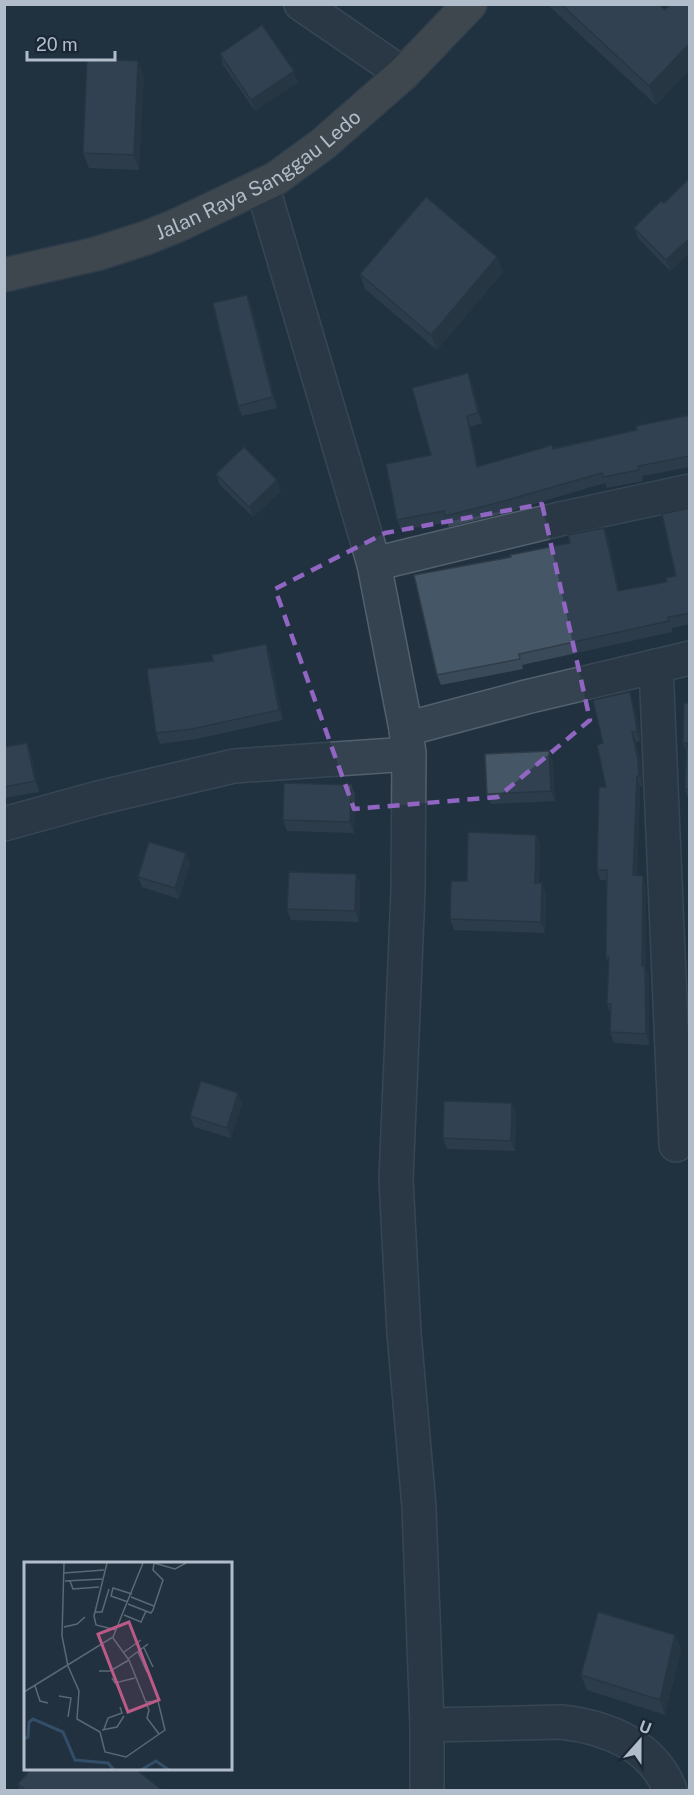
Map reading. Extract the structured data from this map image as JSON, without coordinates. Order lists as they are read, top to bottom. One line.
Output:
{"streets":{"highway":["Jalan Raya Sanggau Ledo"]},"scale_bar":"20 m","north":"top"}
